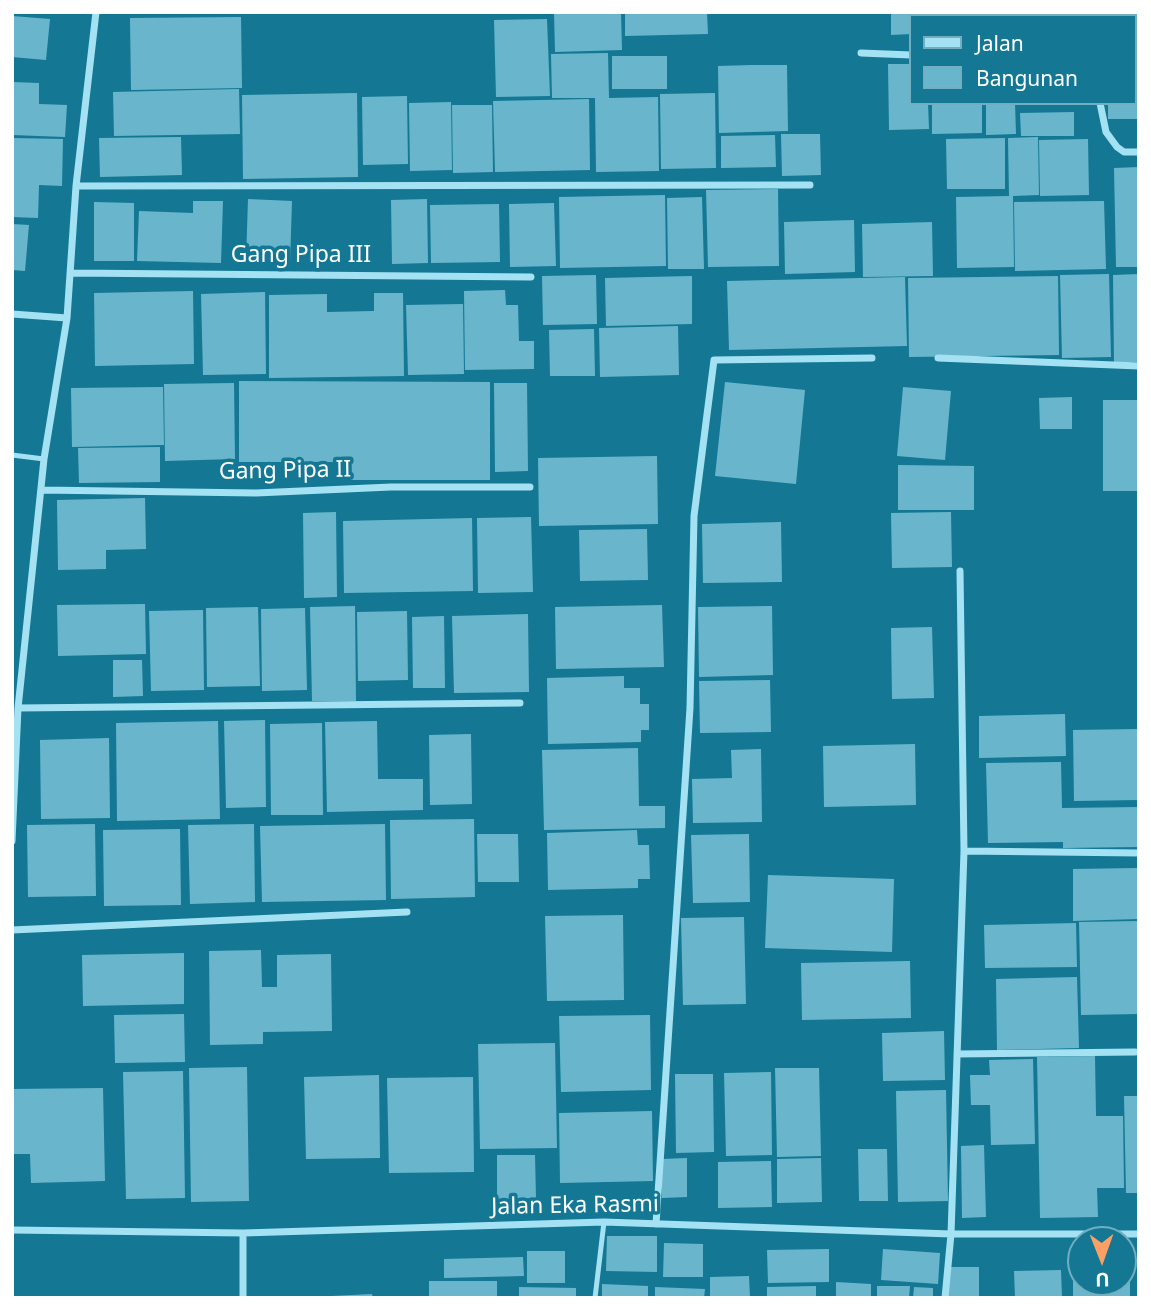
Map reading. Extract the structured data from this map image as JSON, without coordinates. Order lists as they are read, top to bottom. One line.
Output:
{"streets":{"street":["Gang Pipa III","Gang Pipa II","Jalan Eka Rasmi"]},"legend":["Jalan","Bangunan"],"north":"bottom"}
